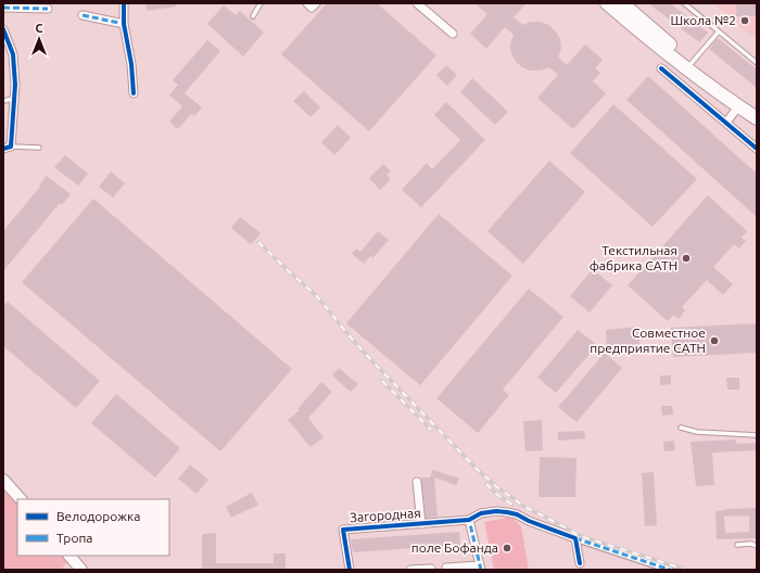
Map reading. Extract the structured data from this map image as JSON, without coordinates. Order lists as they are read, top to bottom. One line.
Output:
{"streets":{"street":["Загородная"]},"places":["Школа №2","Текстильная фабрика САТН","Совместное предприятие CATH","поле Бофанда"],"legend":["Велодорожка","Тропа"],"north":"top"}
